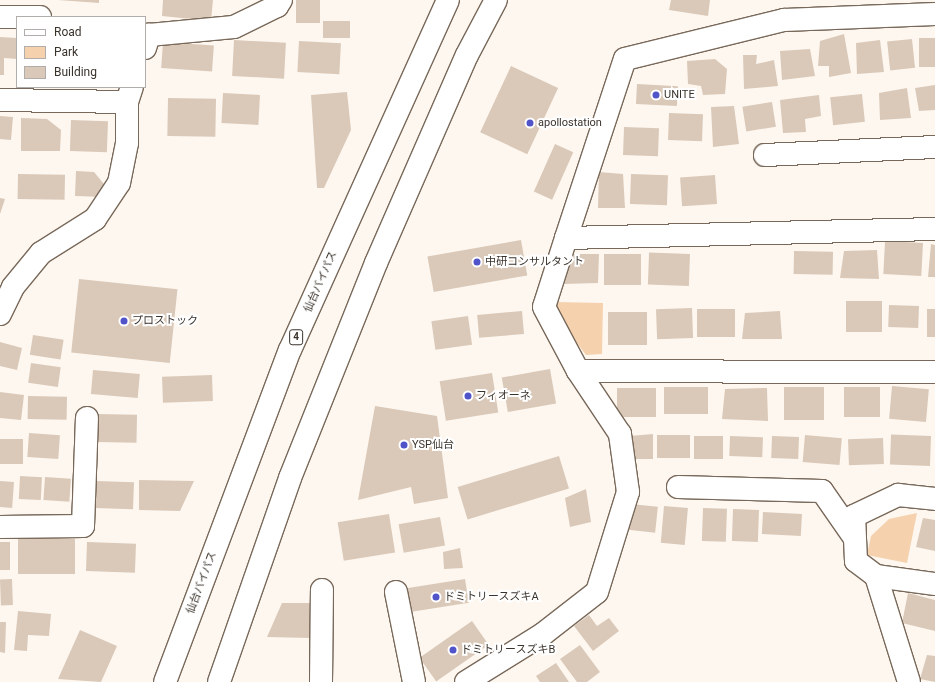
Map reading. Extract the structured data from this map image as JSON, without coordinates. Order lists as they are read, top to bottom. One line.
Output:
{"streets":{"main road":["仙台バイパス","4"]},"places":["UNITE","apollostation","中研コンサルタント","プロストック","フィオーネ","YSP仙台","ドミトリースズキA","ドミトリースズキB"],"legend":["Road","Park","Building"]}
